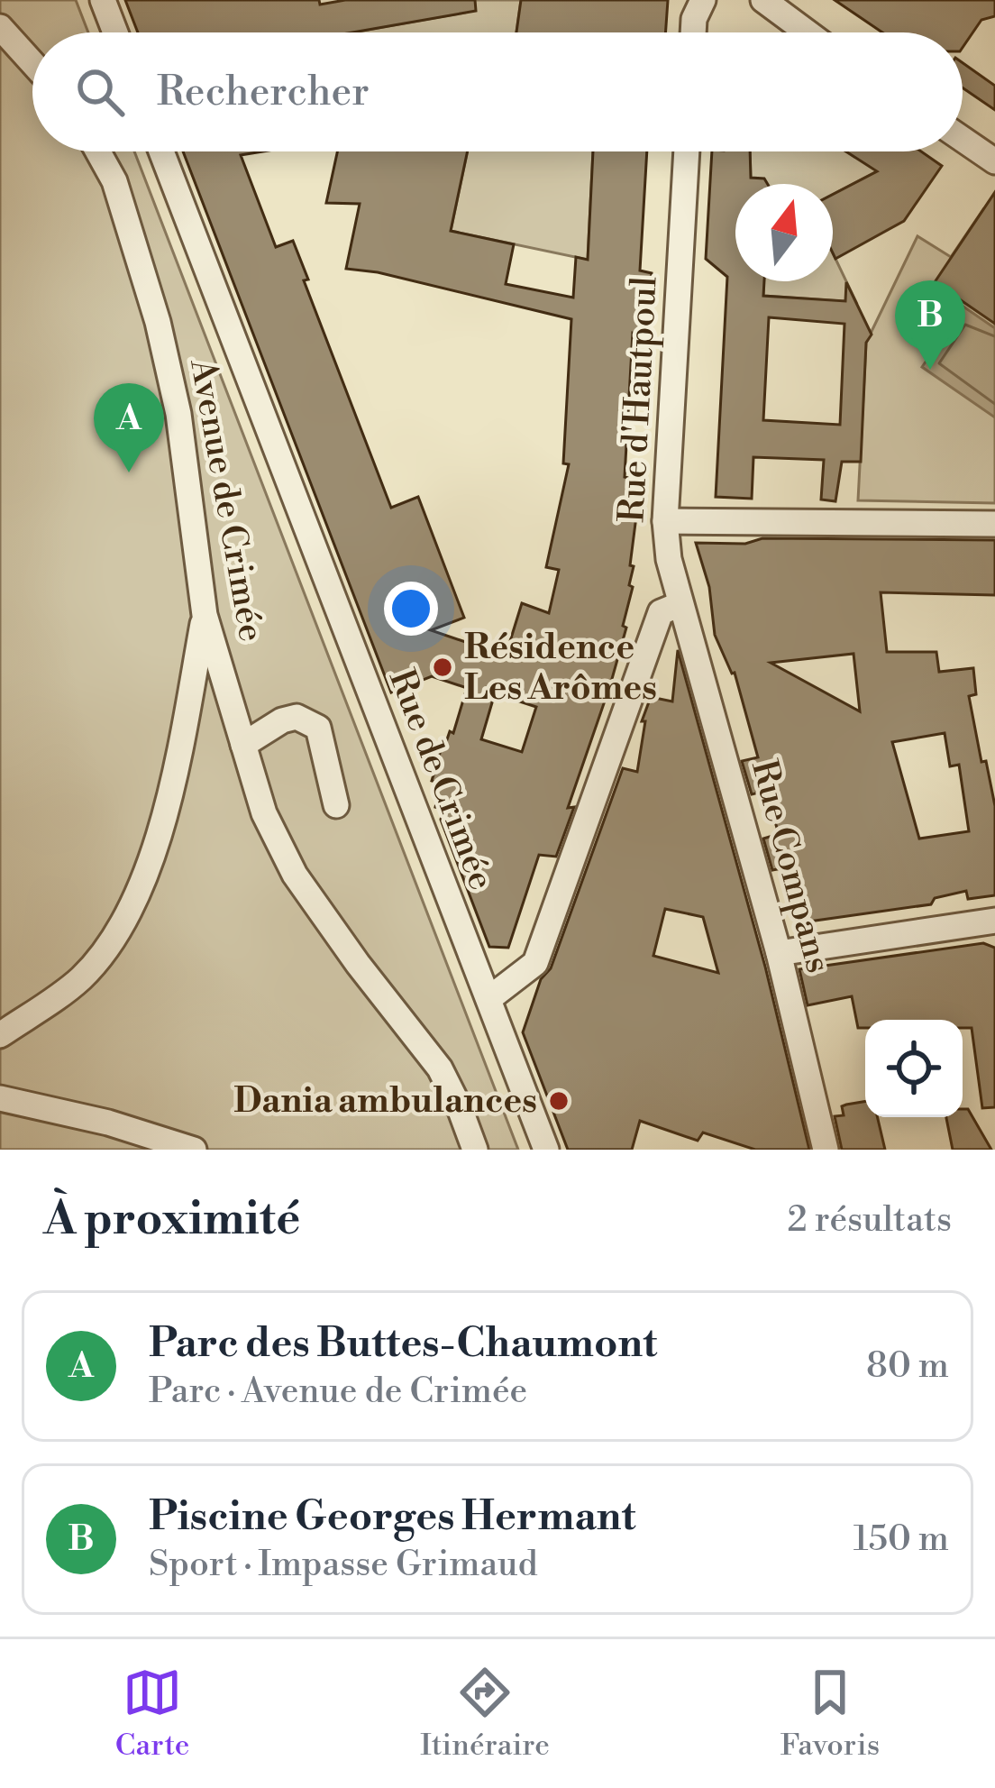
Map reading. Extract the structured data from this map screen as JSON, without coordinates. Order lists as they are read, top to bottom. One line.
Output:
{"streets":{"street":["Rue d'Hautpoul","Avenue de Crimée","Rue de Crimée","Rue Compans"]},"crossings":[["Rue d'Hautpoul","Rue Compans"]],"places":["Résidence Les Arômes","Dania ambulances"],"north":"top","page":{"search":"Rechercher","pins":["B","A"],"heading":["À proximité","2 résultats"],"list":[{"mark":"A","name":"Parc des Buttes-Chaumont","note":"Parc · Avenue de Crimée","value":"80 m"},{"mark":"B","name":"Piscine Georges Hermant","note":"Sport · Impasse Grimaud","value":"150 m"}],"nav":["Carte","Itinéraire","Favoris"]}}
